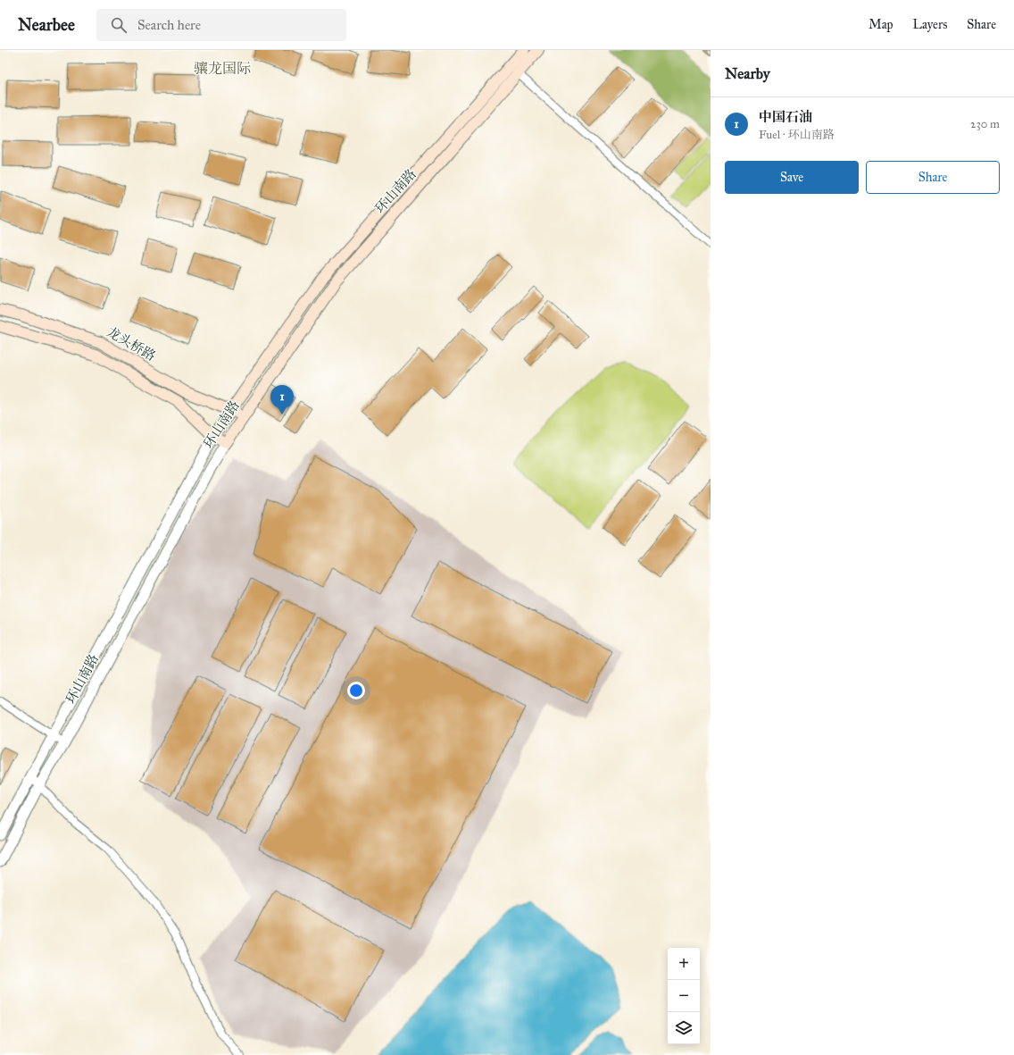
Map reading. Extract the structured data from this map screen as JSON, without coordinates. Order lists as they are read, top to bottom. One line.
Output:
{"streets":{"main road":["环山南路","龙头桥路"]},"crossings":[["环山南路","龙头桥路"]],"districts":["骧龙国际"],"page":{"header":"Nearbee","search":"Search here","nav":["Map","Layers","Share"],"heading":"Nearby","list":[{"mark":"1","name":"中国石油","note":"Fuel · 环山南路","value":"230 m"}],"buttons":["Save","Share"],"pins":"1","map_buttons":["+","−"]}}
